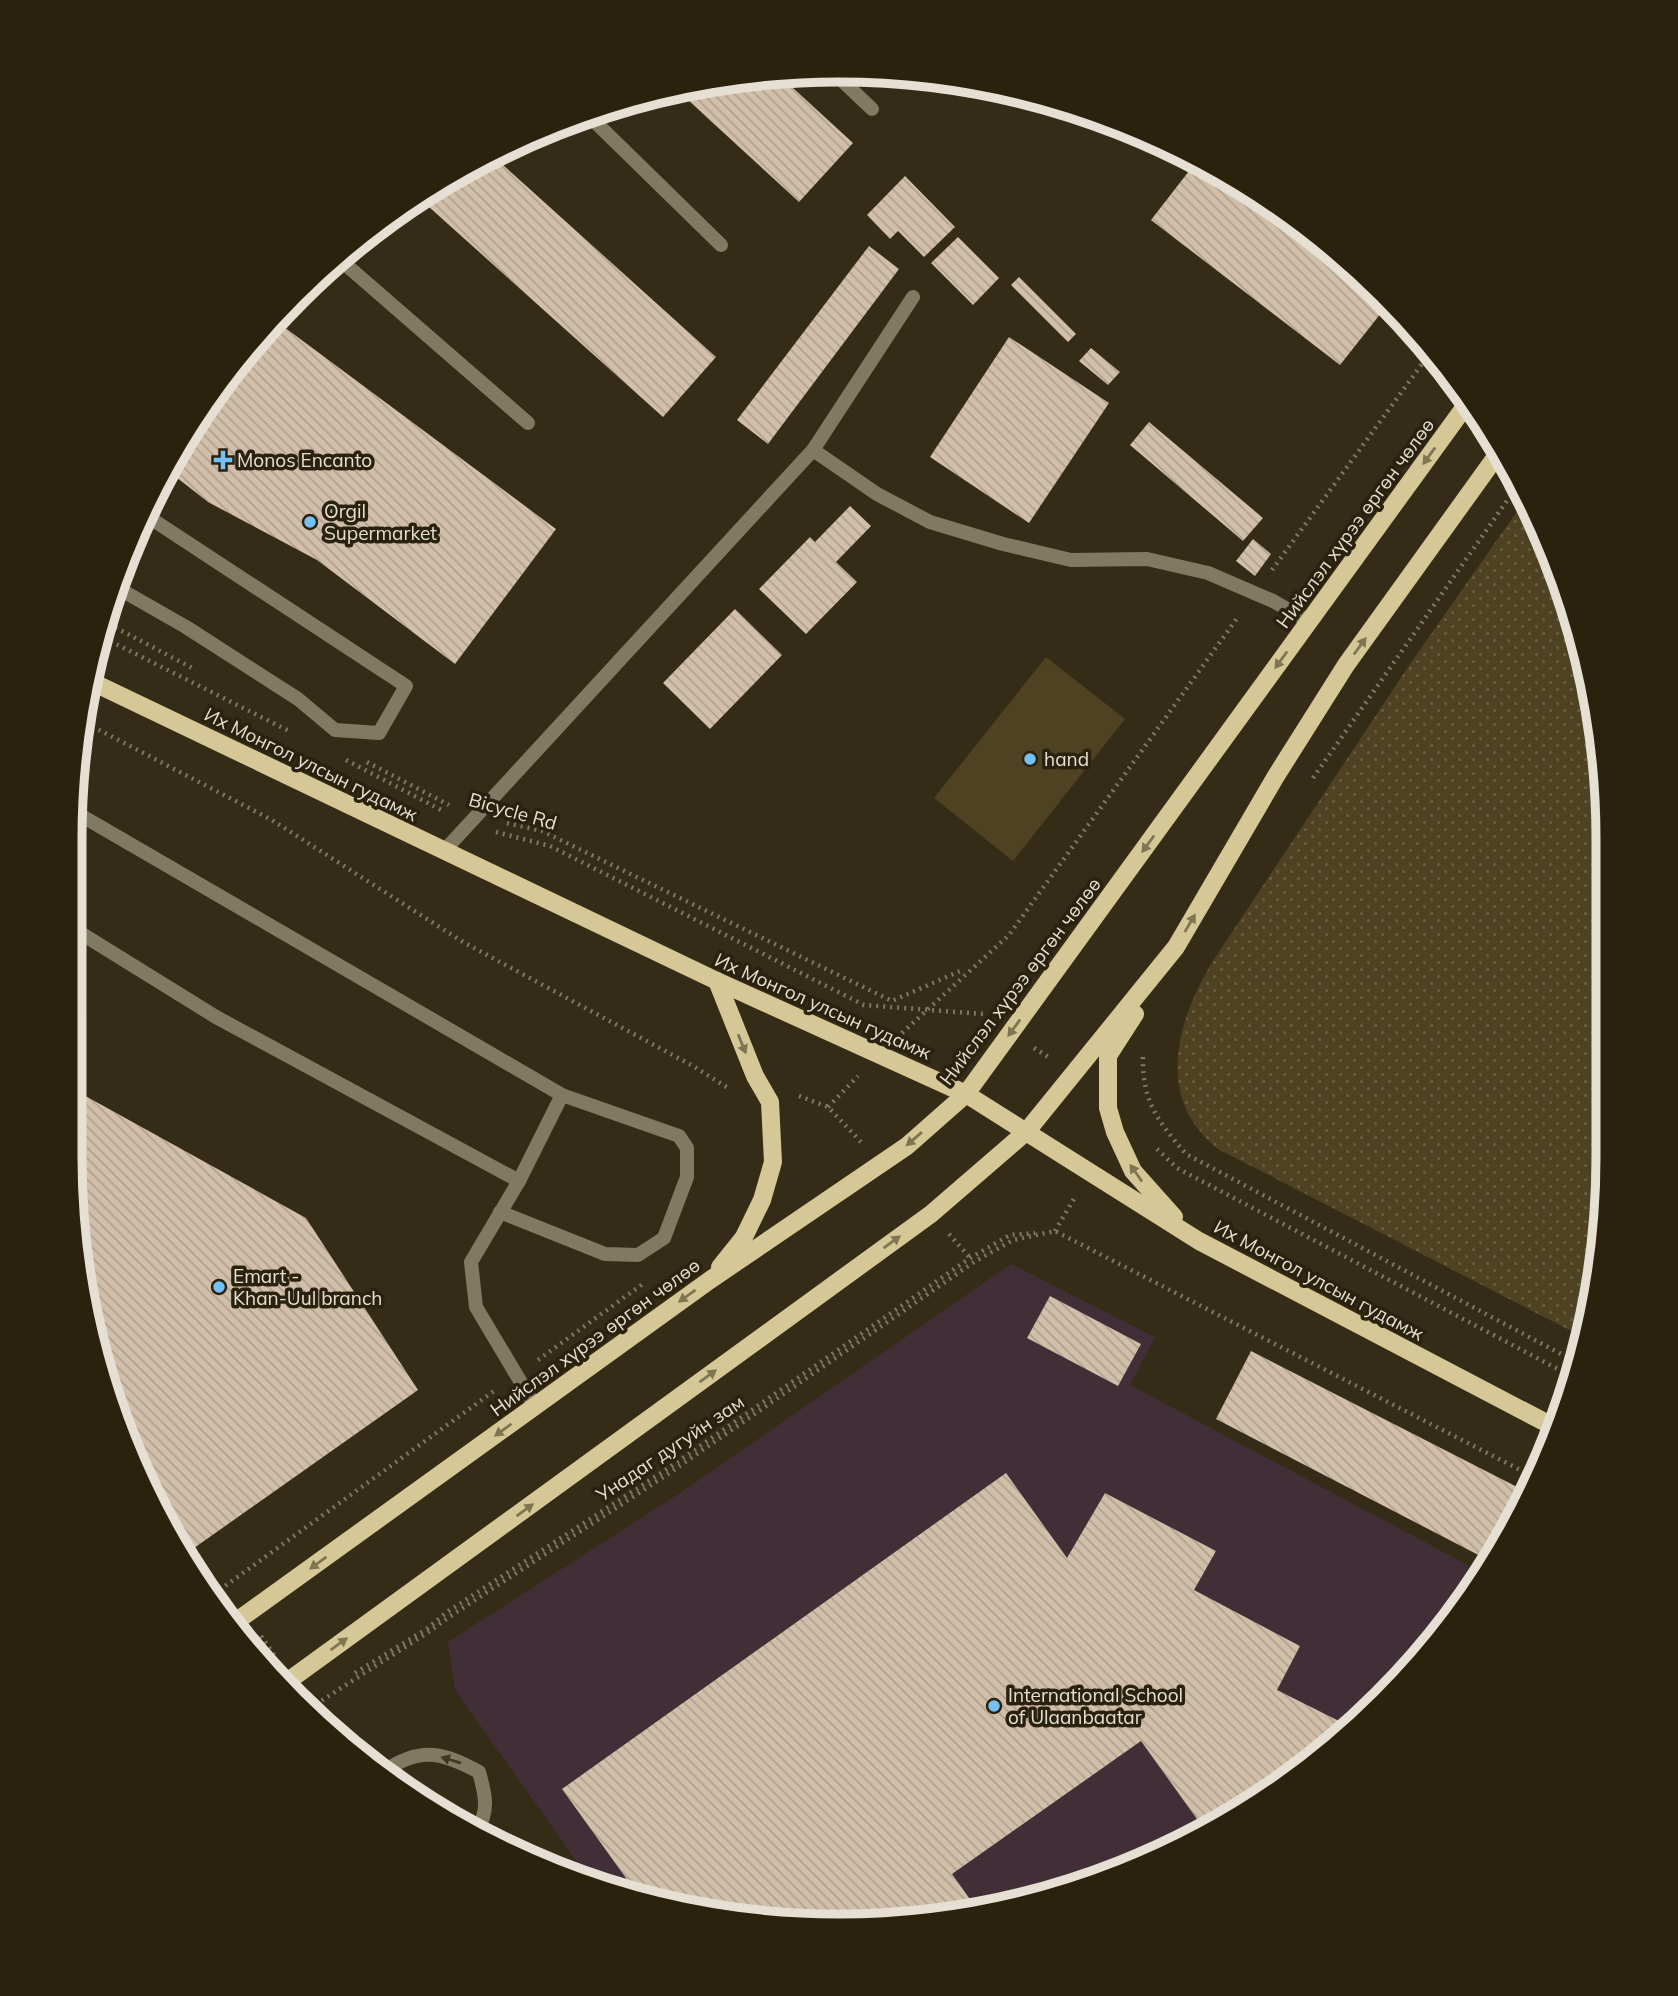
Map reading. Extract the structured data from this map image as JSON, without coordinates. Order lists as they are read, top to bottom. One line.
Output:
{"streets":{"main road":["Нийслэл хүрээ өргөн чөлөө","Их Монгол улсын гудамж"],"path":["Bicycle Rd"]},"crossings":[["Нийслэл хүрээ өргөн чөлөө","Их Монгол улсын гудамж"]],"places":{"health":["Monos Encanto"],"other":["Orgil Supermarket","hand","Emart - Khan-Uul branch","International School of Ulaanbaatar"]}}
